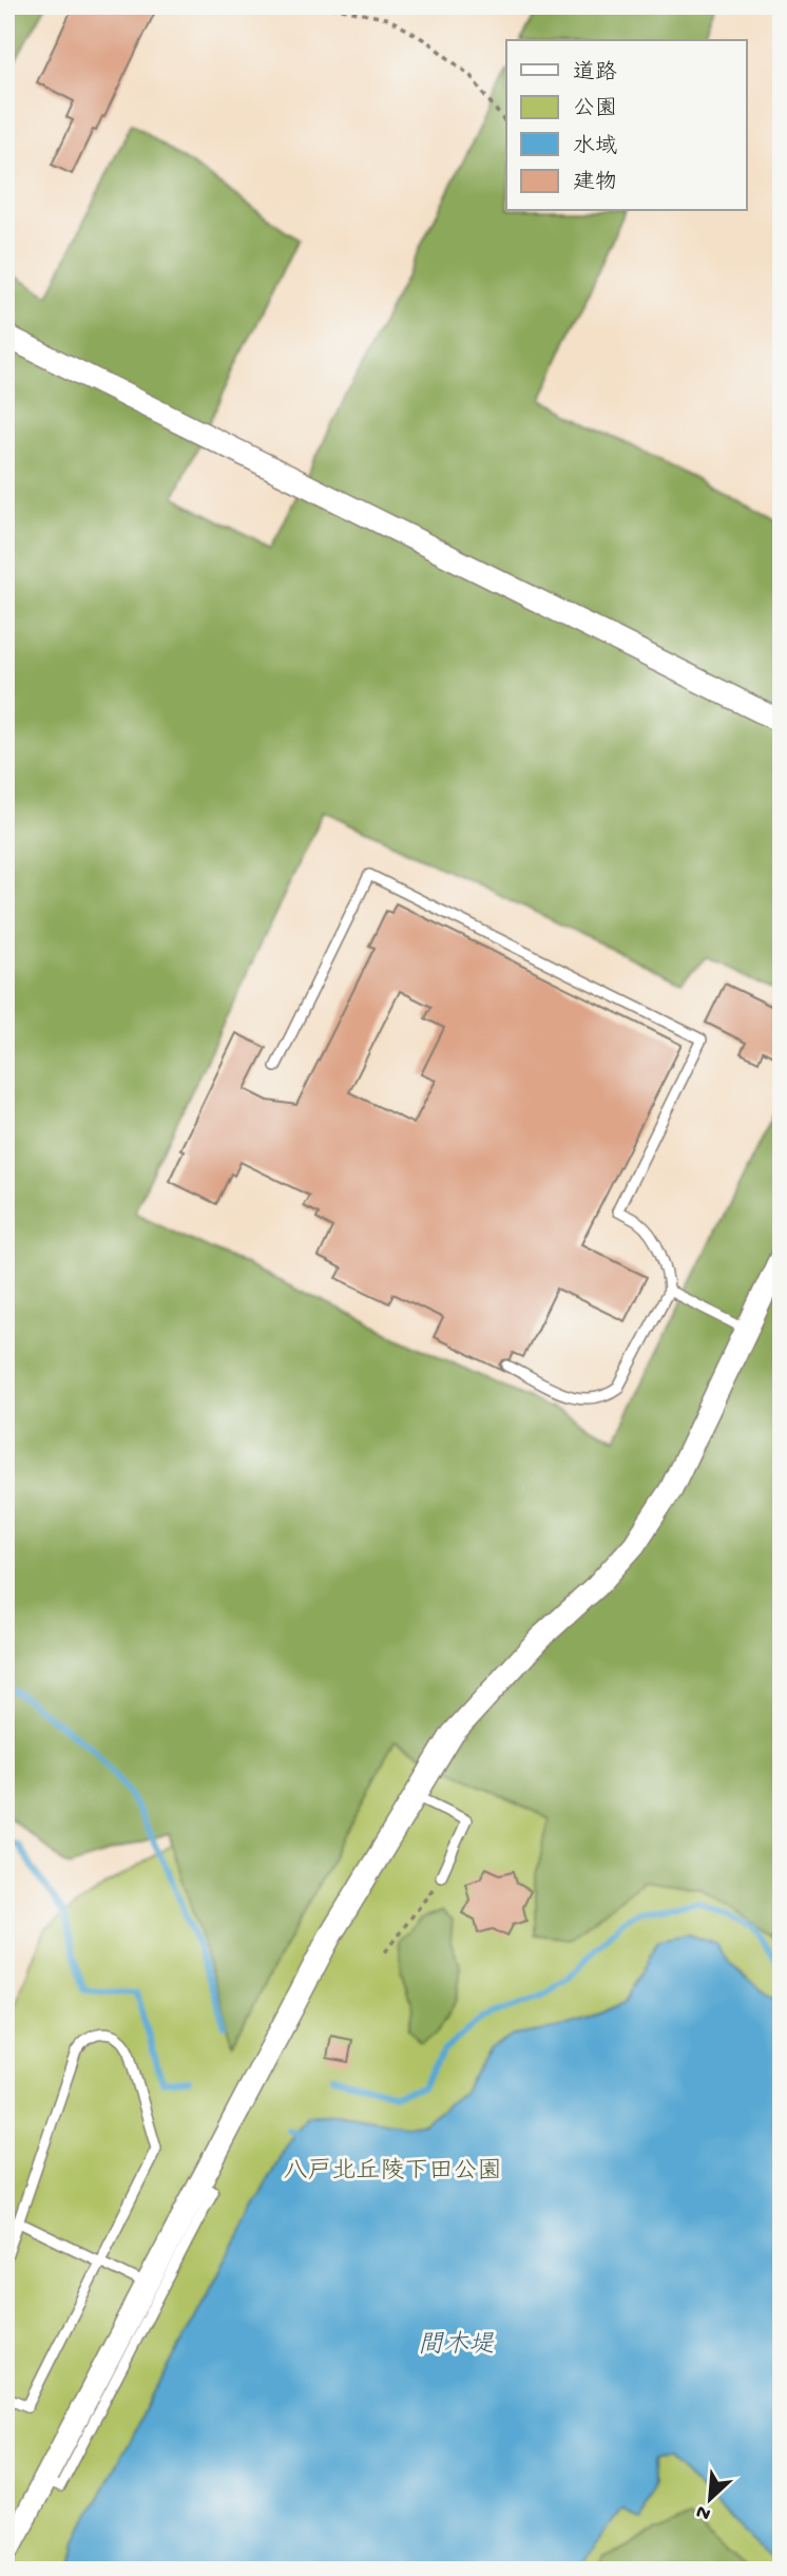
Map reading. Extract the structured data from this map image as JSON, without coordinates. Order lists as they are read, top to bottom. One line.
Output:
{"water":["間木堤"],"parks":["八戸北丘陵下田公園"],"legend":["道路","公園","水域","建物"],"north":"bottom left"}
